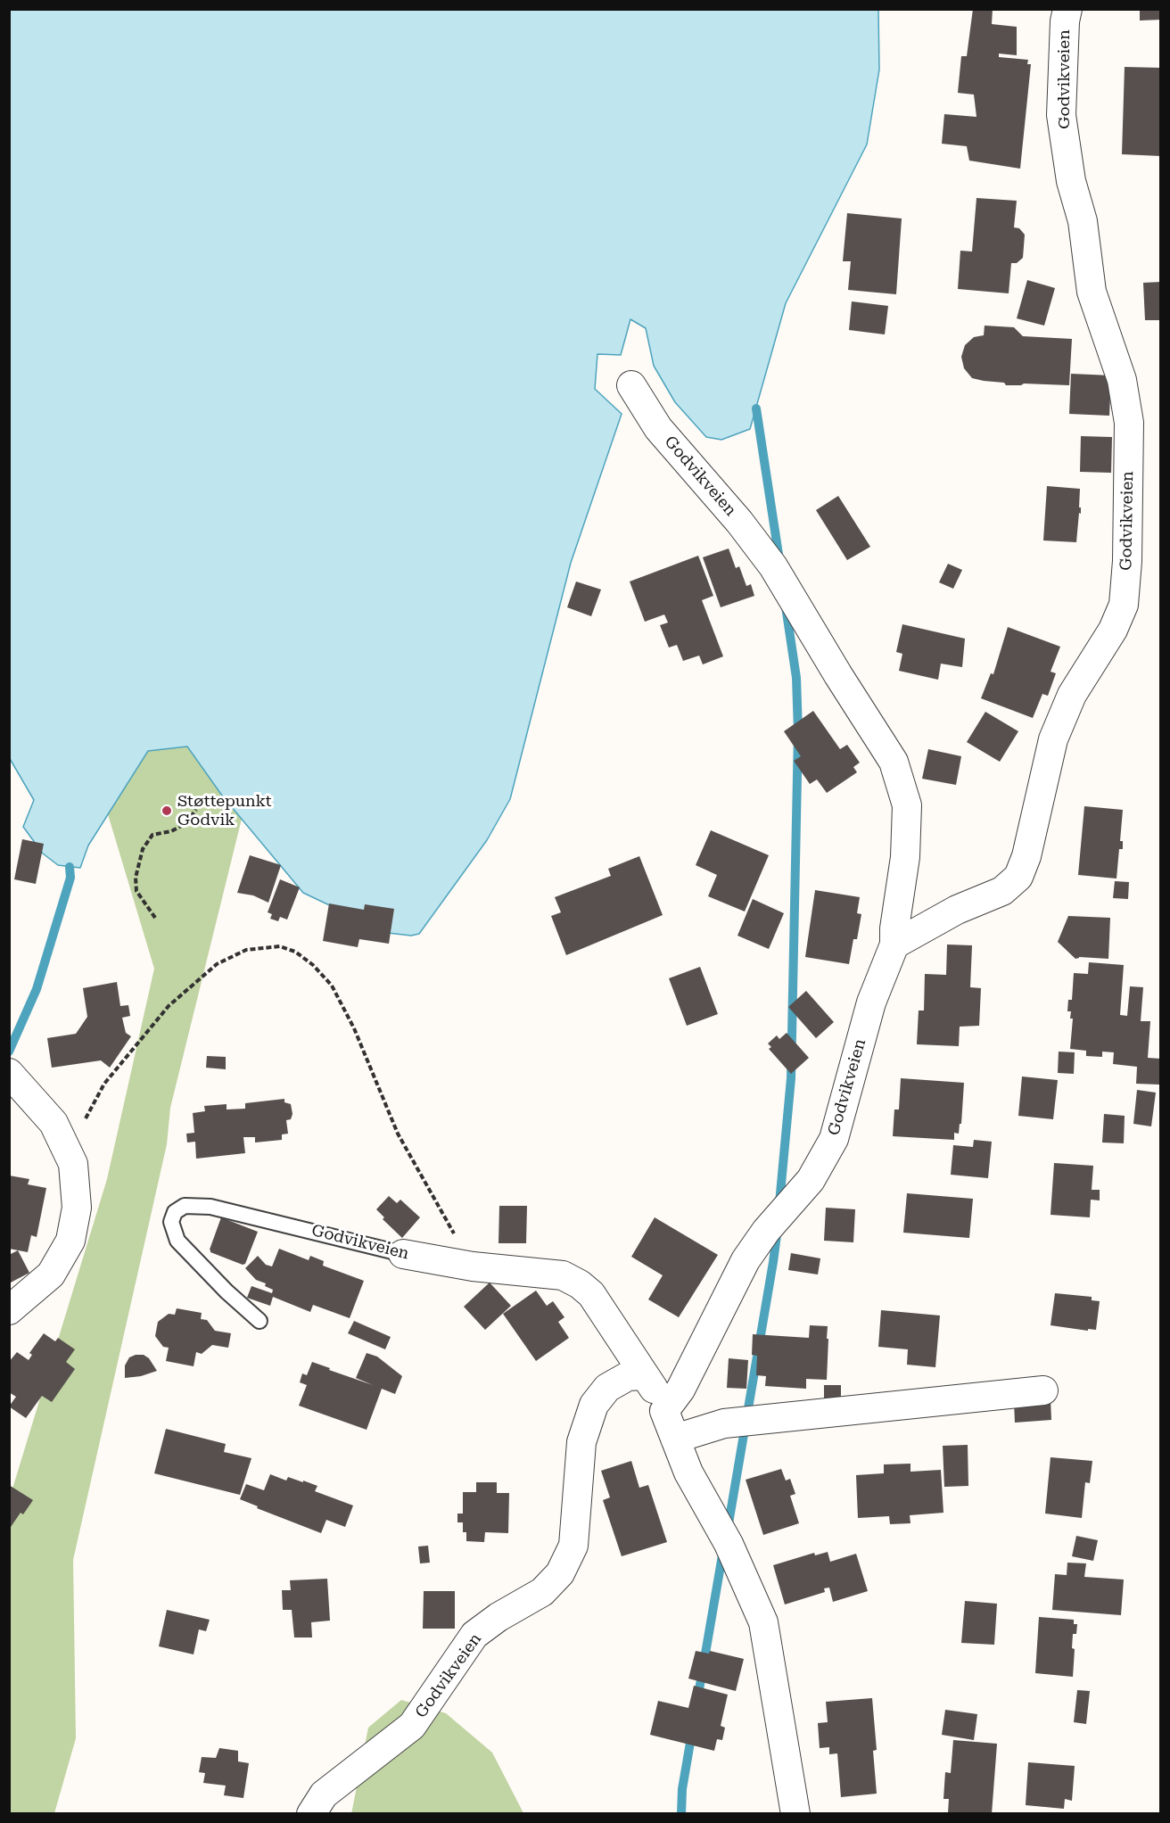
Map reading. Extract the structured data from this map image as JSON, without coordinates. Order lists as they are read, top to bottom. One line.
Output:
{"streets":{"street":["Godvikveien"]},"places":["Støttepunkt Godvik"]}
